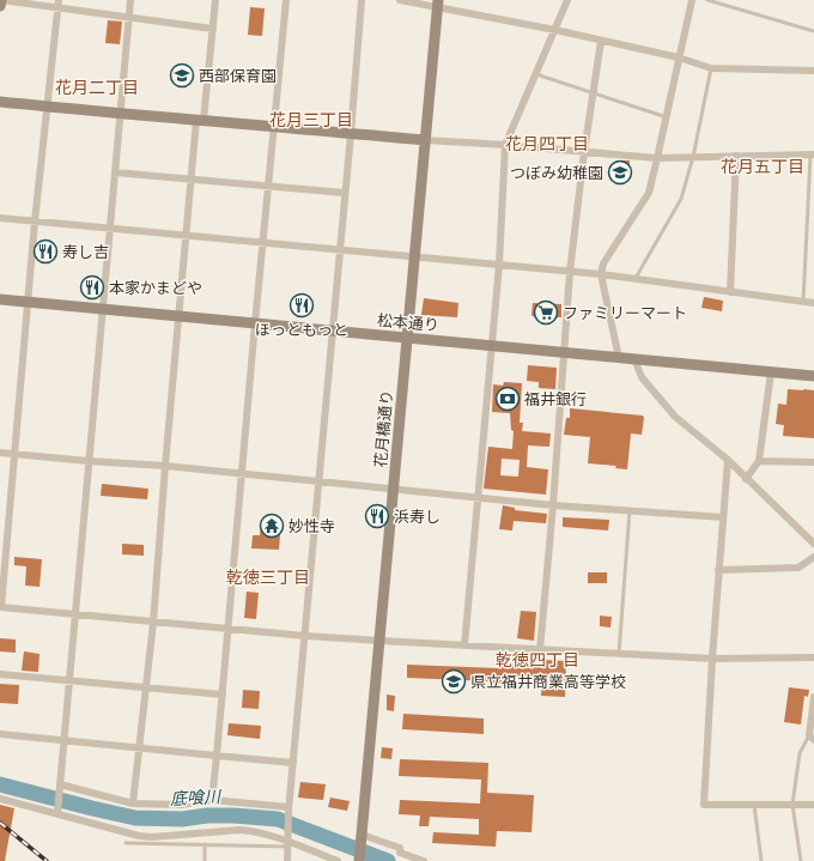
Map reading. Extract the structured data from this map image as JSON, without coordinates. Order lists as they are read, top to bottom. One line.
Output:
{"streets":{"street":["松本通り","花月橋通り"]},"crossings":[["松本通り","花月橋通り"]],"districts":["花月二丁目","花月三丁目","花月四丁目","花月五丁目","乾徳三丁目","乾徳四丁目"],"water":["底喰川"],"places":{"school or university":["西部保育園","つぼみ幼稚園","県立福井商業高等学校"],"restaurant":["寿し吉","本家かまどや","ほっともっと","浜寿し"],"supermarket":["ファミリーマート"],"bank":["福井銀行"],"temple":["妙性寺"]}}
